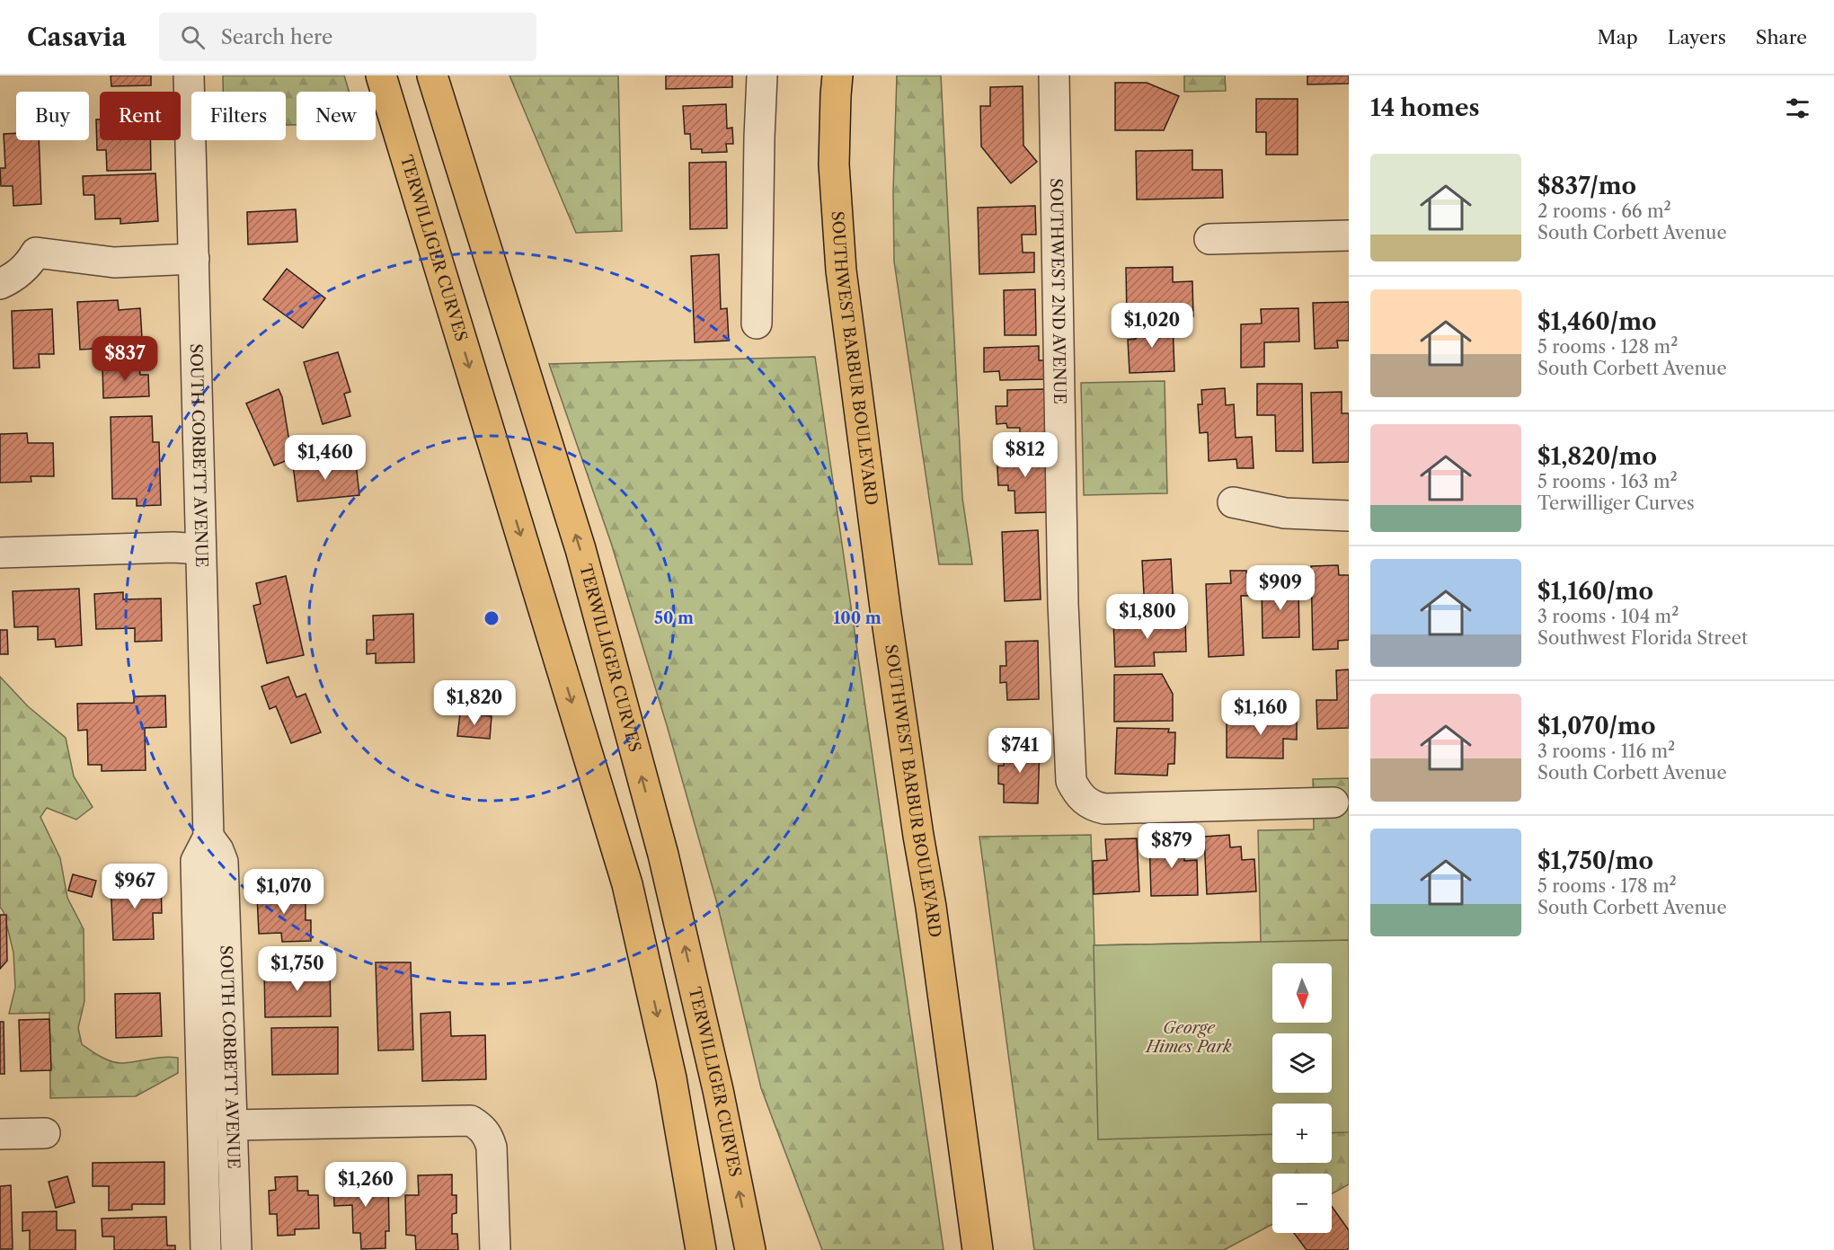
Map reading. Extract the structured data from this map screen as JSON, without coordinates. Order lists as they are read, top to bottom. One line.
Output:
{"streets":{"main road":["TERWILLIGER CURVES","SOUTHWEST BARBUR BOULEVARD"],"street":["SOUTHWEST 2ND AVENUE","SOUTH CORBETT AVENUE"]},"parks":["George Himes Park"],"north":"bottom","page":{"header":"Casavia","search":"Search here","nav":["Map","Layers","Share"],"heading":"14 homes","chip":["Buy","Rent","Filters","New"],"list":[{"name":"$837/mo","note":"2 rooms · 66 m² · South Corbett Avenue"},{"name":"$1,460/mo","note":"5 rooms · 128 m² · South Corbett Avenue"},{"name":"$1,820/mo","note":"5 rooms · 163 m² · Terwilliger Curves"},{"name":"$1,160/mo","note":"3 rooms · 104 m² · Southwest Florida Street"},{"name":"$1,070/mo","note":"3 rooms · 116 m² · South Corbett Avenue"},{"name":"$1,750/mo","note":"5 rooms · 178 m² · South Corbett Avenue"}],"price":["$1,020","$837","$812","$1,460","$909","$1,800","$1,820","$1,160","$741","$879","$967","$1,070","$1,750","$1,260"],"map_buttons":["+","−"]},"rings":["50 m","100 m"]}
